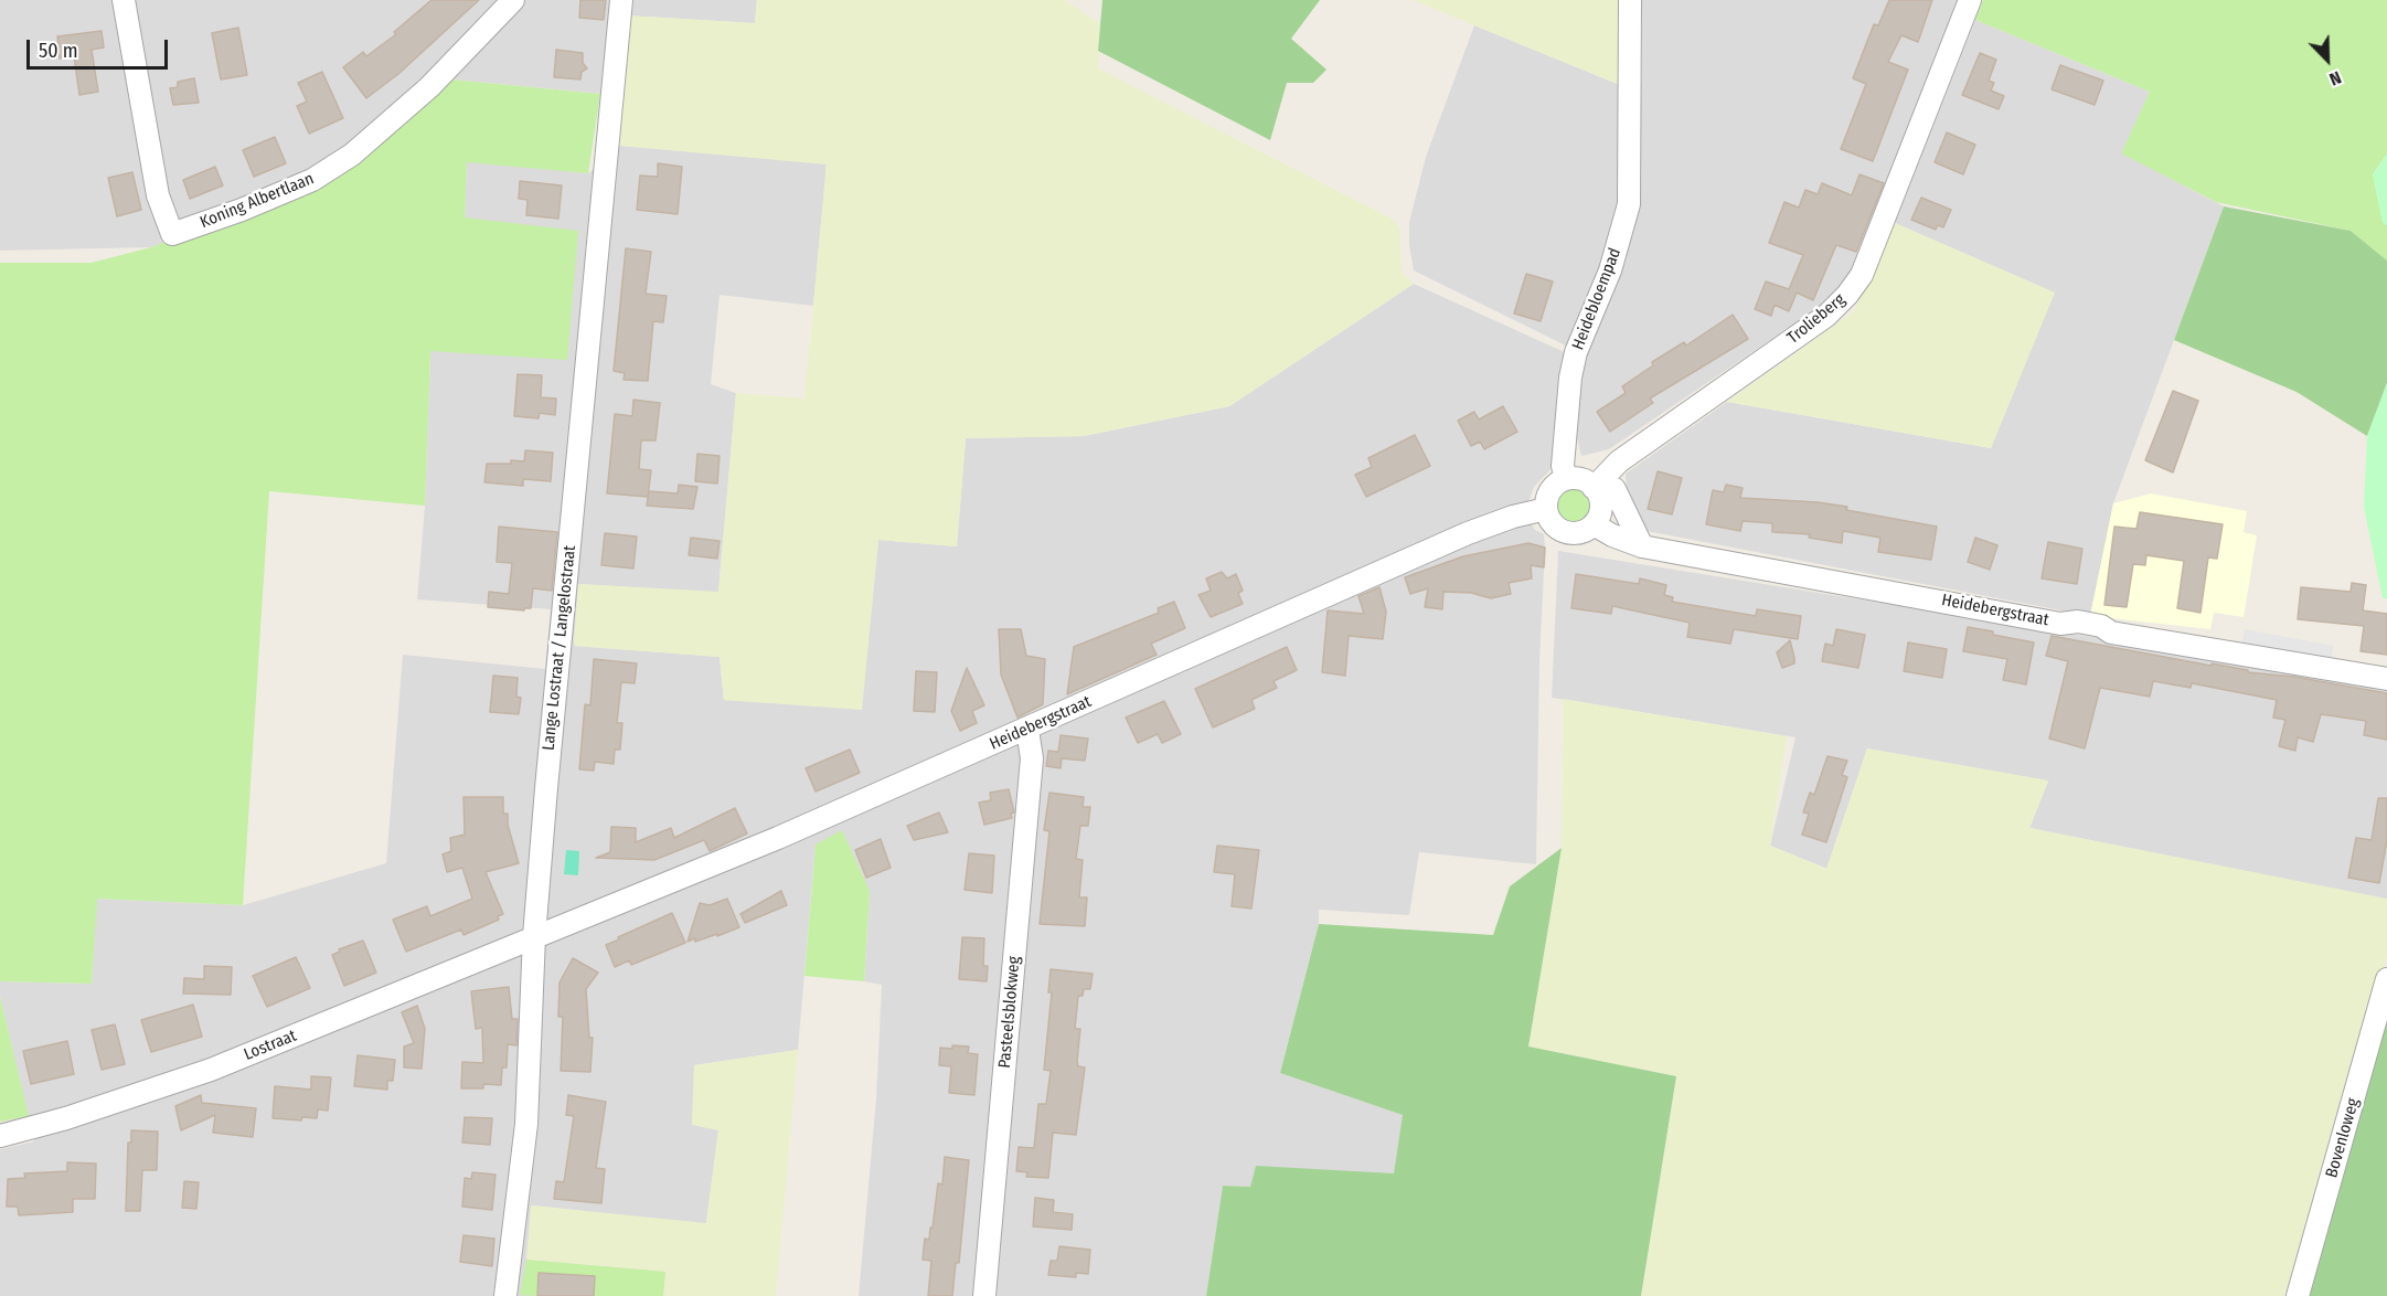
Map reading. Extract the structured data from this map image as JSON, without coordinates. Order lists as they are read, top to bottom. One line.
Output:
{"streets":{"street":["Koning Albertlaan","Heidebloempad","Trolieberg","Heidebergstraat","Lange Lostraat / Langelostraat","Pasteelsblokweg","Lostraat","Bovenloweg"]},"crossings":[["Heidebloempad","Trolieberg"],["Heidebloempad","Heidebergstraat"],["Trolieberg","Heidebergstraat"],["Heidebergstraat","Lange Lostraat / Langelostraat"],["Heidebergstraat","Pasteelsblokweg"],["Heidebergstraat","Lostraat"],["Lange Lostraat / Langelostraat","Lostraat"]],"scale_bar":"50 m","north":"bottom right"}
